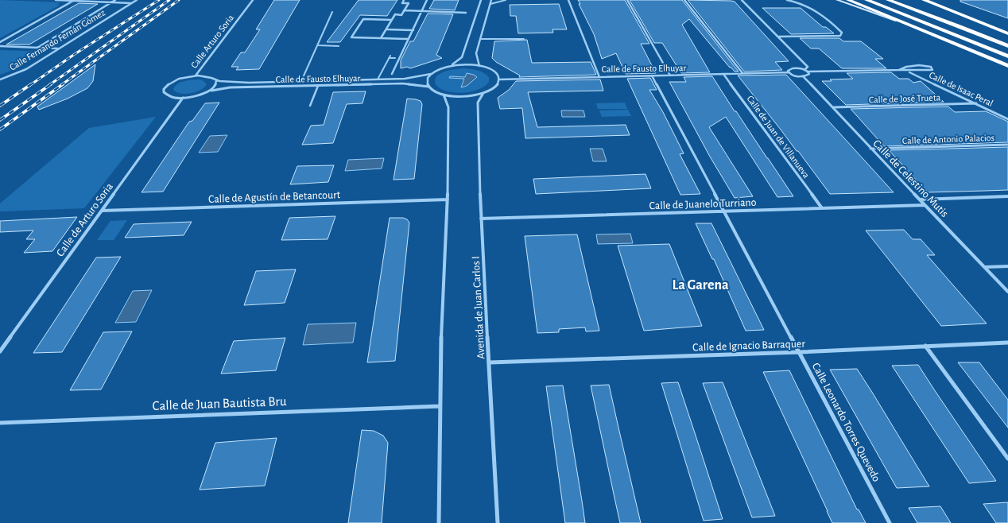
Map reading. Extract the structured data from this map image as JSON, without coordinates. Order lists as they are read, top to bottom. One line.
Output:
{"streets":{"street":["Calle Fernando Fernán Gómez","Calle Arturo Soria","Calle de Fausto Elhuyar","Calle de Isaac Peral","Calle de José Trueta","Calle de Juan de Villanueva","Calle de Antonio Palacios","Calle de Celestino Mutis","Calle de Agustín de Betancourt","Calle de Juanelo Turriano","Calle de Arturo Soria","Avenida de Juan Carlos I","Calle de Ignacio Barraquer","Calle de Juan Bautista Bru","Calle Leonardo Torres Quevedo"]},"crossings":[["Calle Arturo Soria","Calle de Fausto Elhuyar"],["Calle de Fausto Elhuyar","Calle de Juan de Villanueva"],["Calle de Fausto Elhuyar","Calle de Arturo Soria"],["Calle de Fausto Elhuyar","Calle Leonardo Torres Quevedo"],["Calle de Isaac Peral","Calle de José Trueta"],["Calle de José Trueta","Calle de Celestino Mutis"],["Calle de Juan de Villanueva","Calle de Juanelo Turriano"],["Calle de Antonio Palacios","Calle de Celestino Mutis"],["Calle de Celestino Mutis","Calle de Juanelo Turriano"],["Calle de Agustín de Betancourt","Calle de Arturo Soria"],["Calle de Juanelo Turriano","Avenida de Juan Carlos I"],["Calle de Juanelo Turriano","Calle Leonardo Torres Quevedo"],["Avenida de Juan Carlos I","Calle de Ignacio Barraquer"],["Calle de Ignacio Barraquer","Calle Leonardo Torres Quevedo"]],"districts":["La Garena"]}
